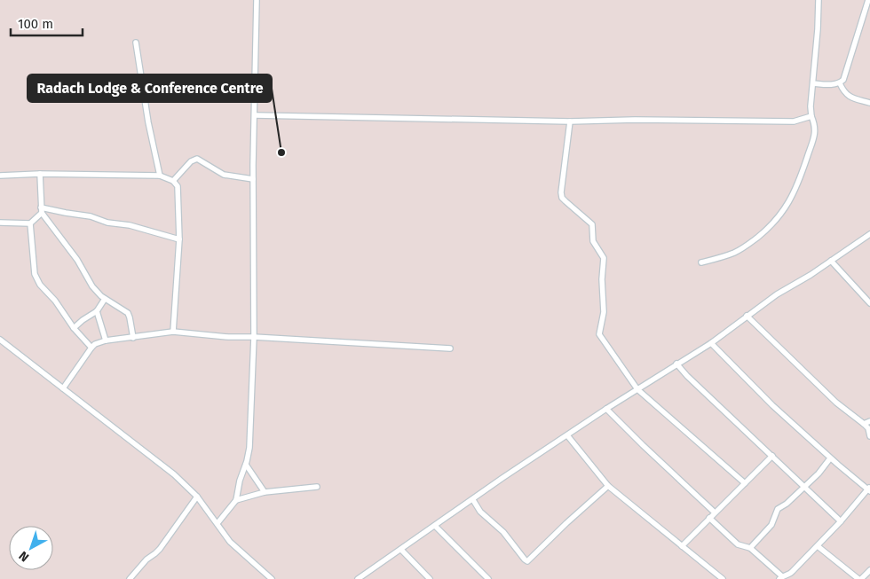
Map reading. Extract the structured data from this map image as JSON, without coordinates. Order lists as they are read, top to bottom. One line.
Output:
{"places":["Radach Lodge & Conference Centre"],"scale_bar":"100 m","north":"bottom left"}
